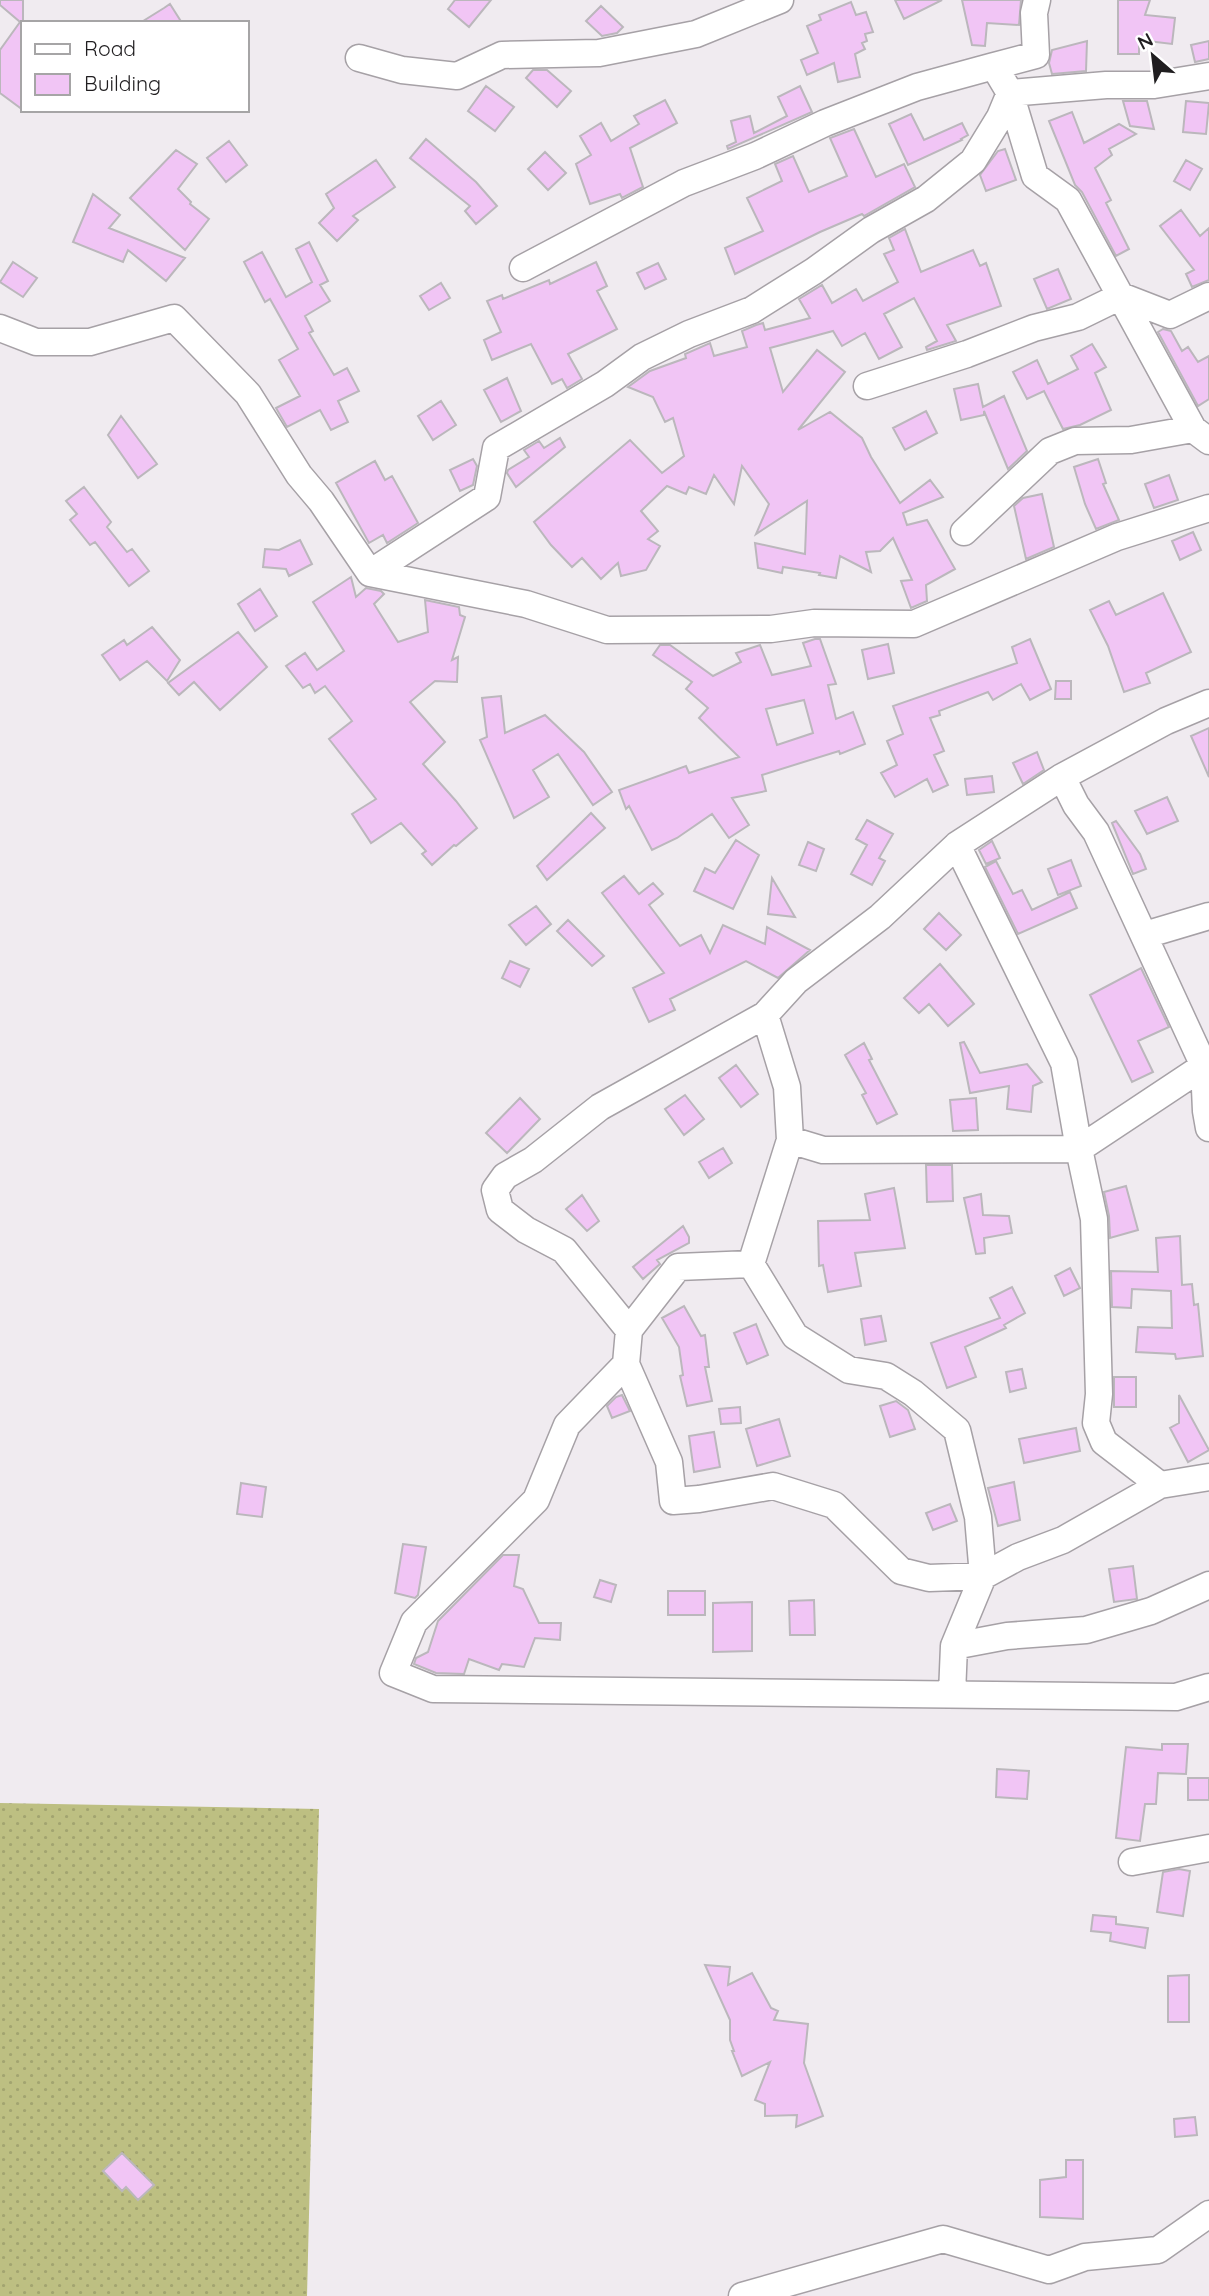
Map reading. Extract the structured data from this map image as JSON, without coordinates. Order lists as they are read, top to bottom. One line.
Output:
{"legend":["Road","Building"],"north":"top left"}
